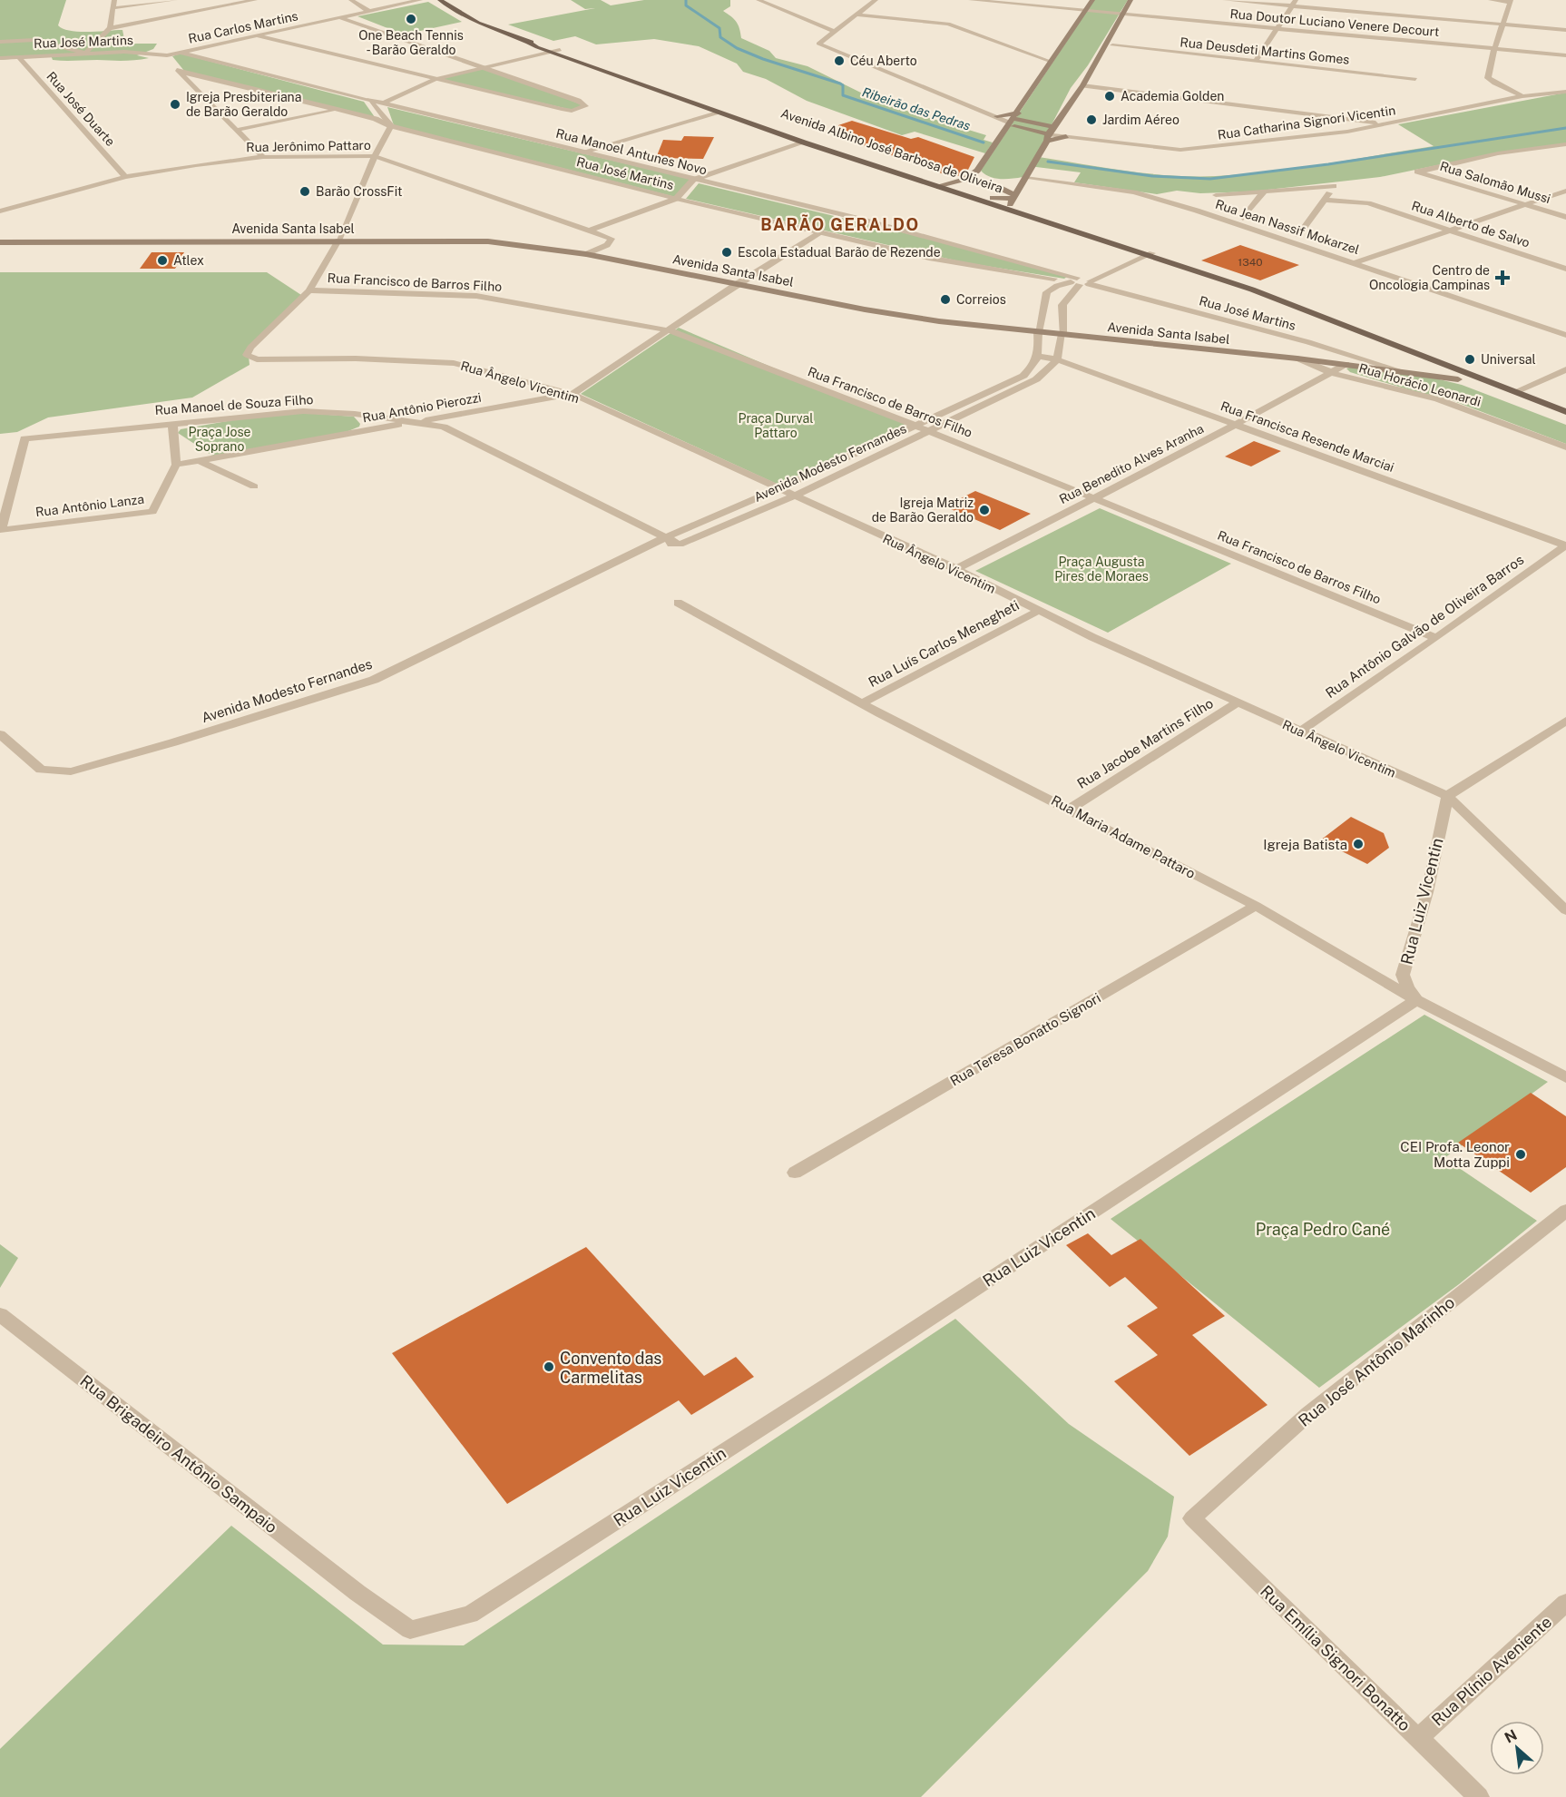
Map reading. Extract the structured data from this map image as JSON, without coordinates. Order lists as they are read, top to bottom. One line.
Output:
{"streets":{"main road":["Avenida Albino José Barbosa de Oliveira","Avenida Santa Isabel"],"street":["Rua Doutor Luciano Venere Decourt","Rua Carlos Martins","Rua José Martins","Rua Deusdeti Martins Gomes","Rua José Duarte","Rua Catharina Signori Vicentin","Rua Jerônimo Pattaro","Rua Manoel Antunes Novo","Rua Salomão Mussi","Rua Alberto de Salvo","Rua Jean Nassif Mokarzel","Rua Francisco de Barros Filho","Rua Ângelo Vicentim","Rua Horácio Leonardi","Rua Manoel de Souza Filho","Rua Antônio Pierozzi","Rua Francisca Resende Marciai","Avenida Modesto Fernandes","Rua Benedito Alves Aranha","Rua Antônio Lanza","Rua Antônio Galvão de Oliveira Barros","Rua Luís Carlos Menegheti","Rua Jacobe Martins Filho","Rua Maria Adame Pattaro","Rua Luiz Vicentin","Rua Teresa Bonatto Signori","Rua José Antônio Marinho","Rua Brigadeiro Antônio Sampaio","Rua Emília Signori Bonatto","Rua Plínio Aveniente"]},"crossings":[["Rua Carlos Martins","Rua José Martins"],["Rua Carlos Martins","Rua Manoel Antunes Novo"],["Rua José Martins","Rua José Duarte"],["Rua José Martins","Rua Manoel Antunes Novo"],["Rua José Martins","Avenida Santa Isabel"],["Rua José Martins","Rua Antônio Pierozzi"],["Rua José Duarte","Rua Jerônimo Pattaro"],["Rua Jerônimo Pattaro","Avenida Santa Isabel"],["Avenida Albino José Barbosa de Oliveira","Avenida Santa Isabel"],["Avenida Santa Isabel","Rua Horácio Leonardi"],["Avenida Santa Isabel","Rua Antônio Pierozzi"],["Avenida Santa Isabel","Rua Benedito Alves Aranha"],["Rua Francisco de Barros Filho","Rua Ângelo Vicentim"],["Rua Francisco de Barros Filho","Rua Antônio Pierozzi"],["Rua Francisco de Barros Filho","Avenida Modesto Fernandes"],["Rua Francisco de Barros Filho","Rua Benedito Alves Aranha"],["Rua Francisco de Barros Filho","Rua Antônio Galvão de Oliveira Barros"],["Rua Ângelo Vicentim","Rua Antônio Pierozzi"],["Rua Ângelo Vicentim","Avenida Modesto Fernandes"],["Rua Ângelo Vicentim","Rua Benedito Alves Aranha"],["Rua Ângelo Vicentim","Rua Antônio Galvão de Oliveira Barros"],["Rua Ângelo Vicentim","Rua Luís Carlos Menegheti"],["Rua Ângelo Vicentim","Rua Jacobe Martins Filho"],["Rua Ângelo Vicentim","Rua Luiz Vicentin"],["Rua Horácio Leonardi","Rua Benedito Alves Aranha"],["Rua Manoel de Souza Filho","Rua Antônio Pierozzi"],["Rua Manoel de Souza Filho","Avenida Modesto Fernandes"],["Rua Manoel de Souza Filho","Rua Antônio Lanza"],["Rua Antônio Pierozzi","Rua Antônio Lanza"],["Rua Francisca Resende Marciai","Avenida Modesto Fernandes"],["Rua Francisca Resende Marciai","Rua Benedito Alves Aranha"],["Rua Francisca Resende Marciai","Rua Antônio Galvão de Oliveira Barros"],["Rua Luís Carlos Menegheti","Rua Maria Adame Pattaro"],["Rua Jacobe Martins Filho","Rua Maria Adame Pattaro"],["Rua Maria Adame Pattaro","Rua Luiz Vicentin"],["Rua Maria Adame Pattaro","Rua Teresa Bonatto Signori"],["Rua Luiz Vicentin","Rua Brigadeiro Antônio Sampaio"],["Rua José Antônio Marinho","Rua Emília Signori Bonatto"],["Rua Emília Signori Bonatto","Rua Plínio Aveniente"]],"districts":["BARÃO GERALDO"],"water":["Ribeirão das Pedras"],"parks":["Praça Durval Pattaro","Praça Jose Soprano","Praça Augusta Pires de Moraes","Praça Pedro Cané"],"places":{"other":["One Beach Tennis - Barão Geraldo","Céu Aberto","Academia Golden","Igreja Presbiteriana de Barão Geraldo","Jardim Aéreo","Barão CrossFit","Escola Estadual Barão de Rezende","Atlex","Correios","Universal","Igreja Matriz de Barão Geraldo","Igreja Batista","CEI Profa. Leonor Motta Zuppi","Convento das Carmelitas"],"health":["Centro de Oncologia Campinas"]},"house_numbers":["1340"],"north":"top left"}
